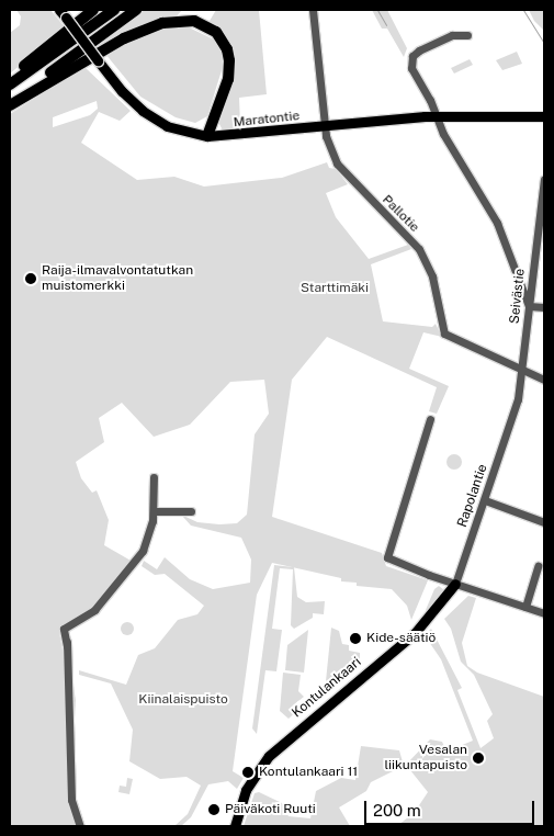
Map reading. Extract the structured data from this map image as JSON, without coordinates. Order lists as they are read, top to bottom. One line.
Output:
{"streets":{"main road":["Maratontie","Kontulankaari"],"street":["Pallotie","Seivästie","Rapolantie"]},"crossings":[["Maratontie","Pallotie"],["Pallotie","Seivästie"],["Seivästie","Rapolantie"],["Rapolantie","Kontulankaari"]],"parks":["Starttimäki","Kiinalaispuisto"],"places":["Raija-ilmavalvontatutkan muistomerkki","Kide-säätiö","Vesalan liikuntapuisto","Kontulankaari 11","Päiväkoti Ruuti"],"scale_bar":"200 m"}
